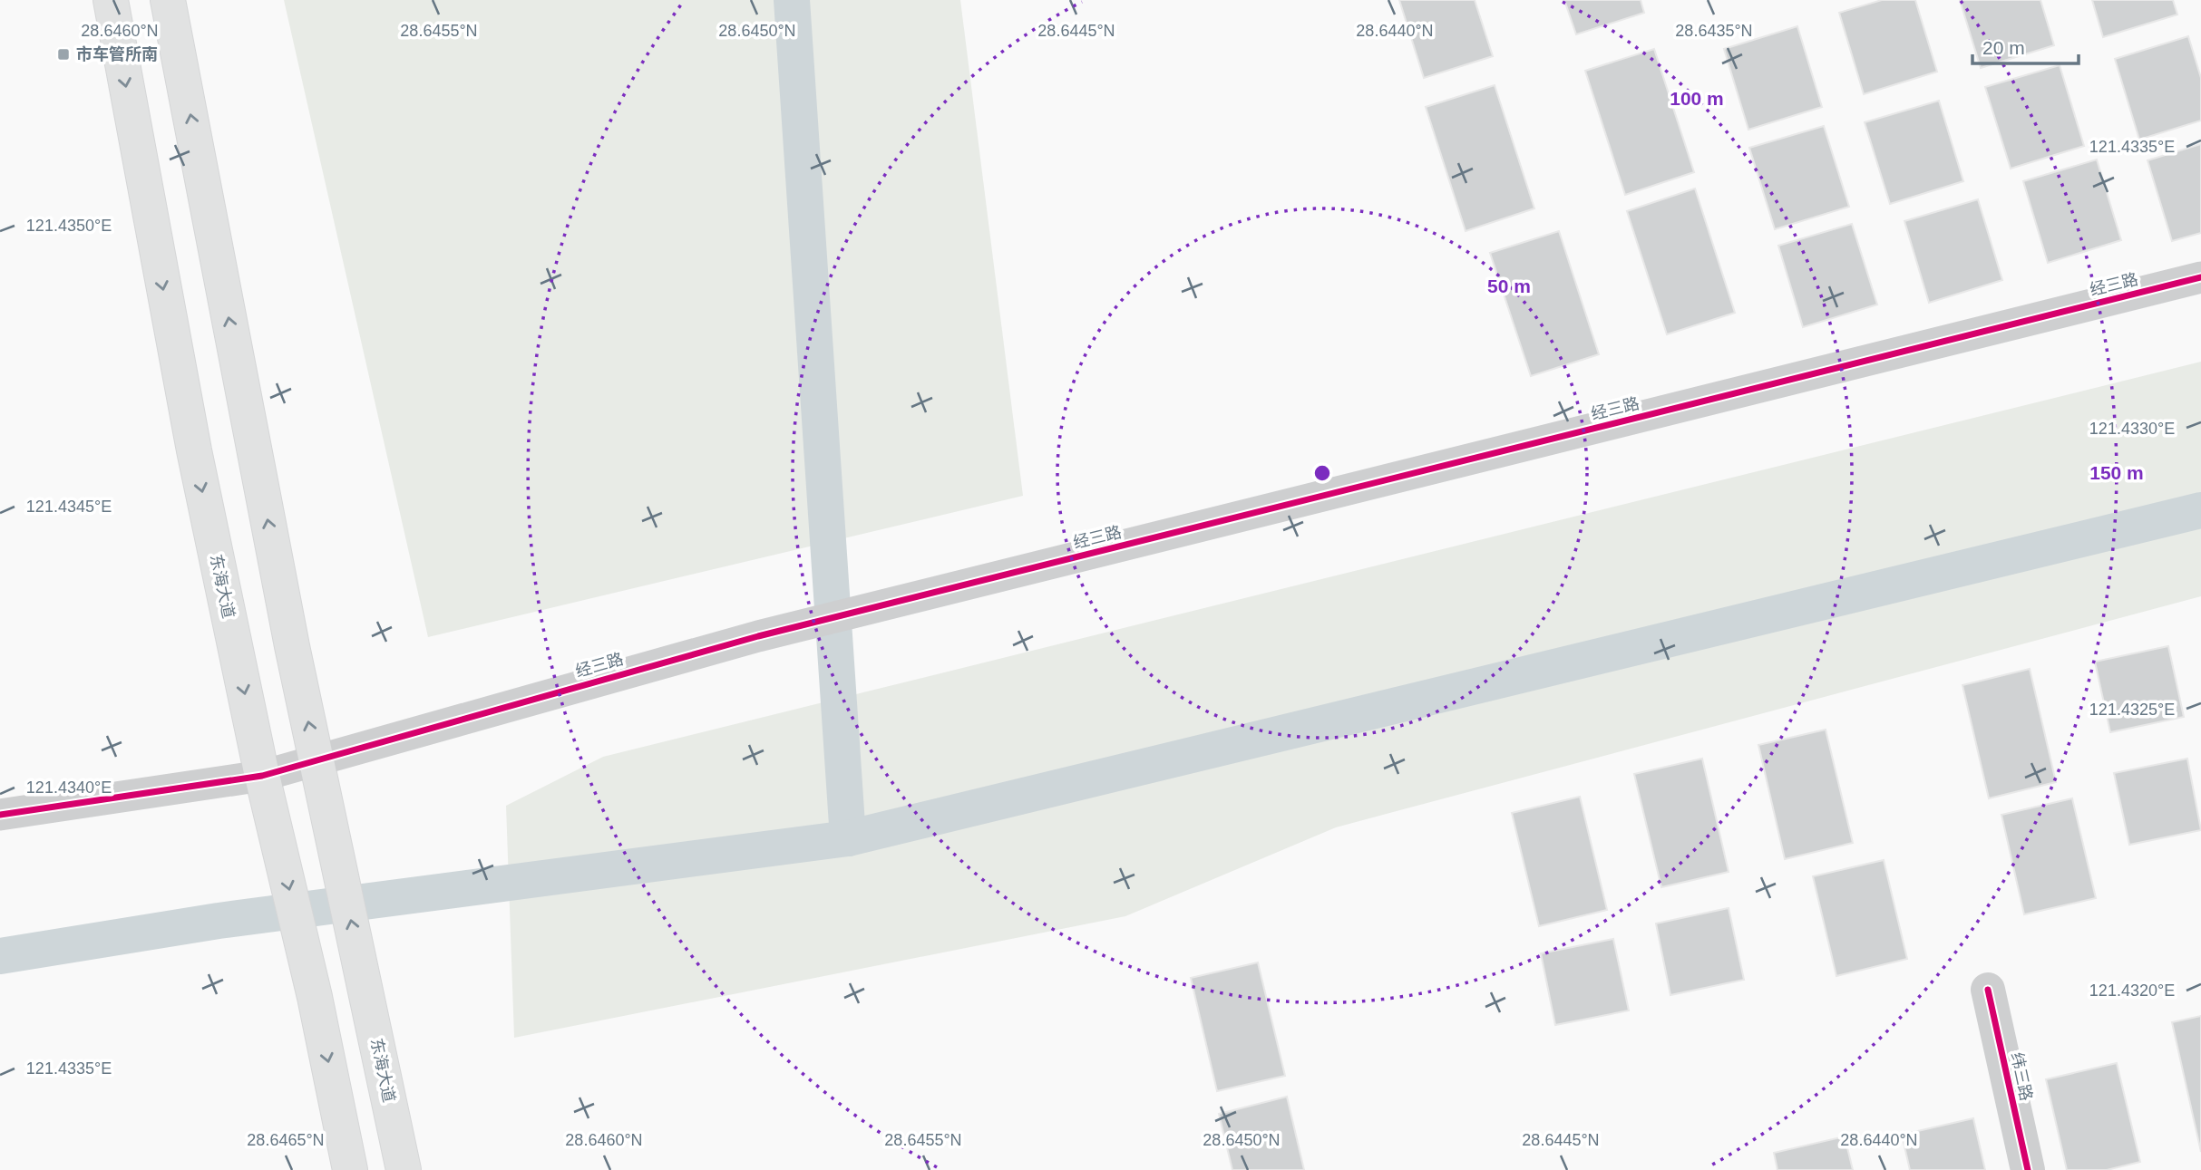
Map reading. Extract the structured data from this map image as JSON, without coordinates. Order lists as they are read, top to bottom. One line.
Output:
{"streets":{"main road":["东海大道"],"street":["经三路","纬三路"]},"crossings":[["经三路","东海大道"]],"places":{"transit":["市车管所南"]},"scale_bar":"20 m","coordinates":["28.6460°N","28.6455°N","28.6450°N","28.6445°N","28.6440°N","28.6435°N","121.4335°E","121.4350°E","121.4330°E","121.4345°E","121.4325°E","121.4340°E","121.4320°E","28.6465°N"],"rings":["100 m","50 m","150 m"]}
